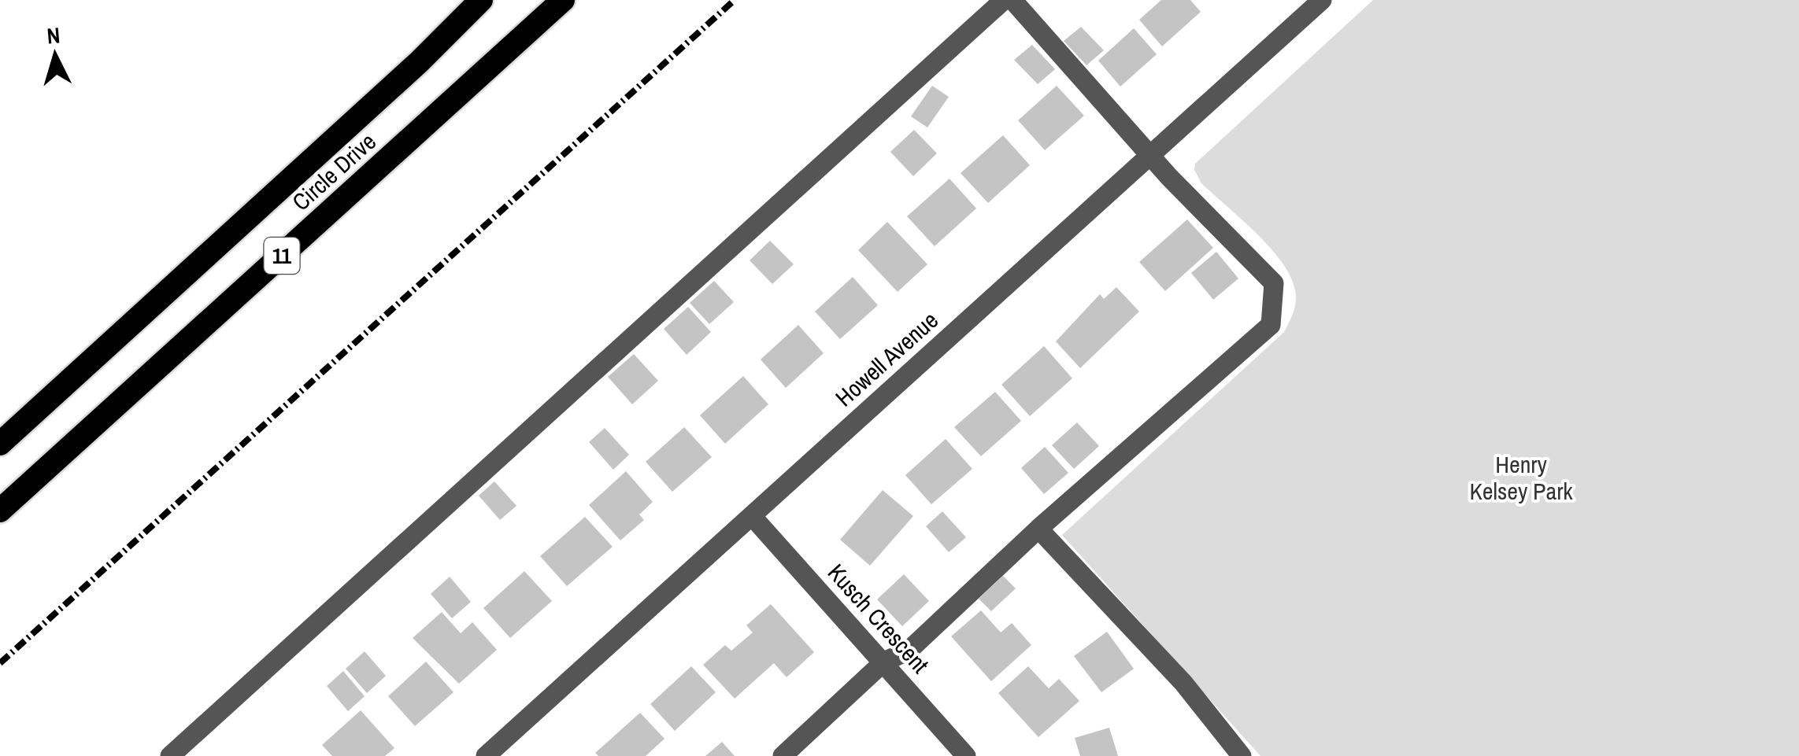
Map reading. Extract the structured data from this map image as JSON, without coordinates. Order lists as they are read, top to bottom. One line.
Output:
{"streets":{"highway":["Circle Drive","11"],"street":["Howell Avenue","Kusch Crescent"]},"crossings":[["Howell Avenue","Kusch Crescent"]],"parks":["Henry Kelsey Park"],"north":"top"}
